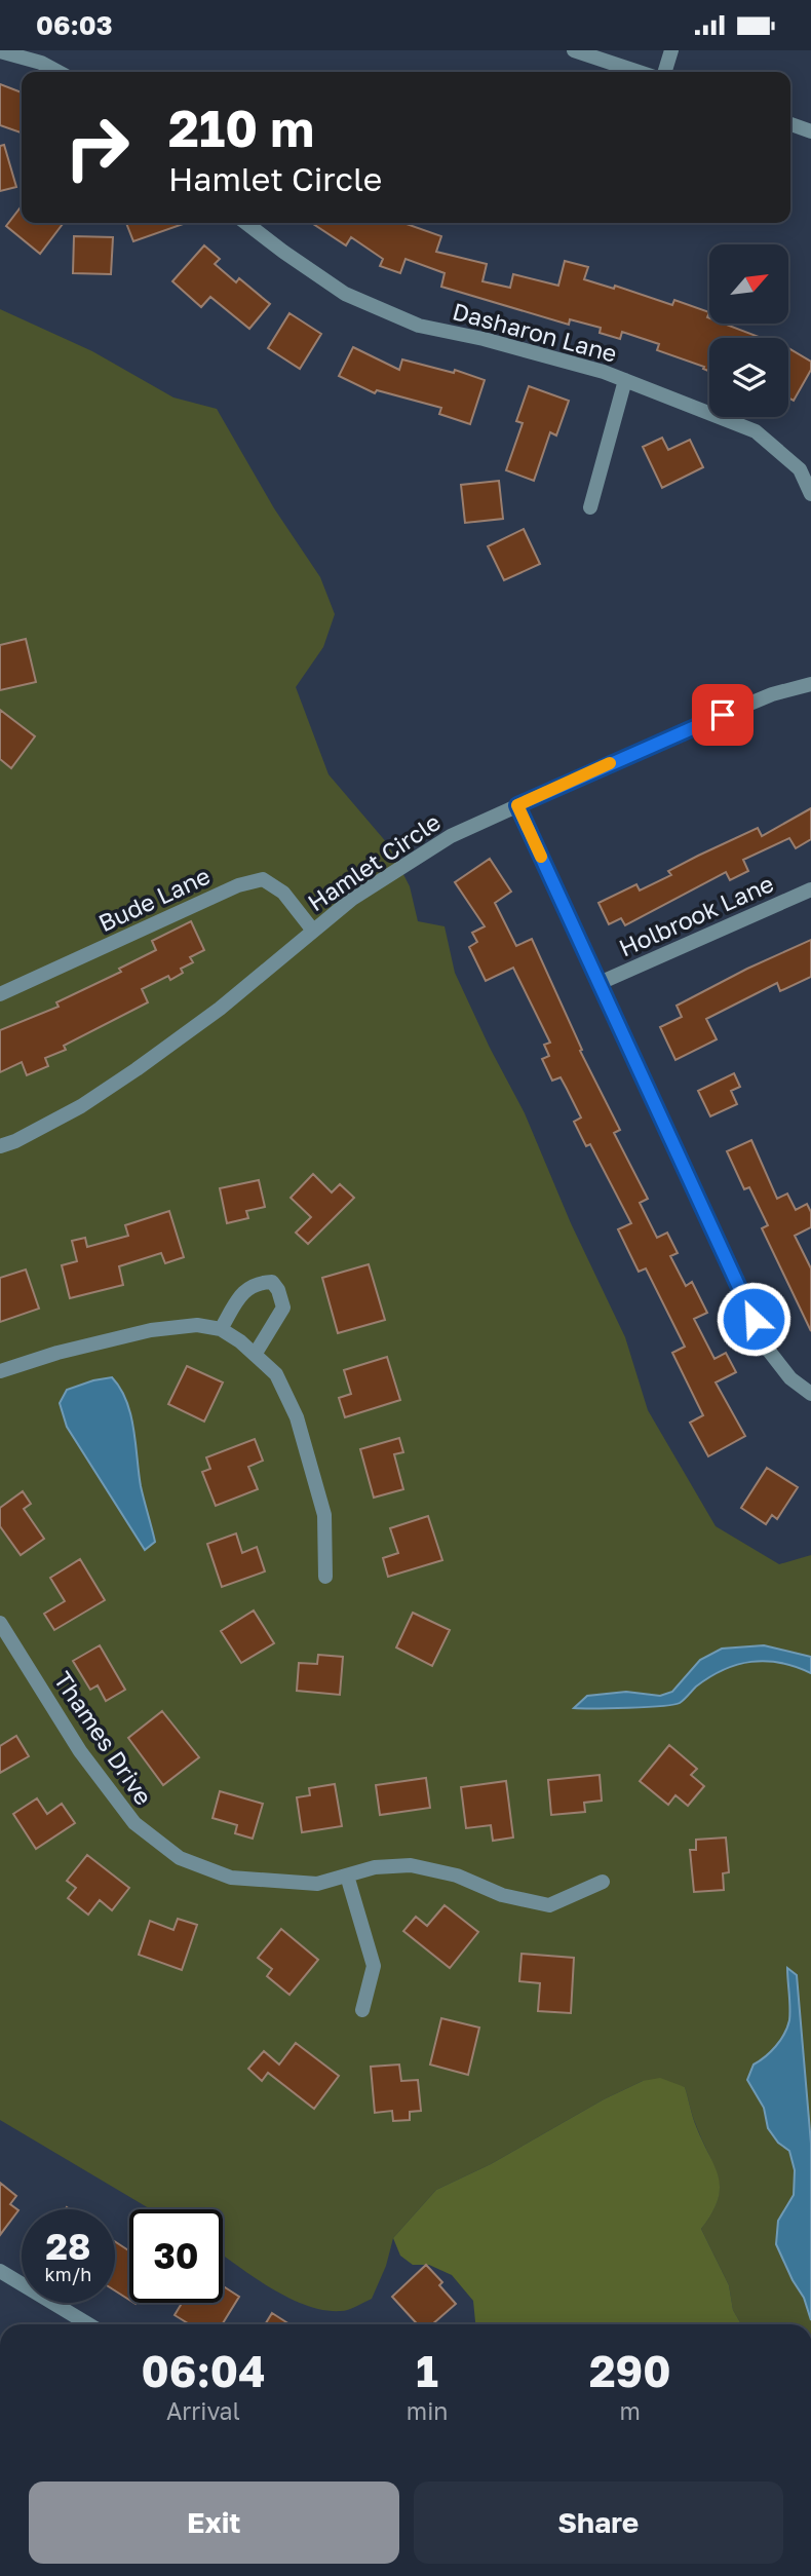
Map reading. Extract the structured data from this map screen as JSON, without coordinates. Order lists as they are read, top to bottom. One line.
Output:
{"streets":{"street":["Dasharon Lane","Hamlet Circle","Bude Lane","Holbrook Lane","Thames Drive"]},"crossings":[["Hamlet Circle","Bude Lane"]],"north":"top right","page":{"status":"06:03","turn":["210 m","Hamlet Circle"],"speed":"28 km/h","limit":"30","eta":["06:04","Arrival","1","min","290","m"],"buttons":["Exit","Share"]}}
